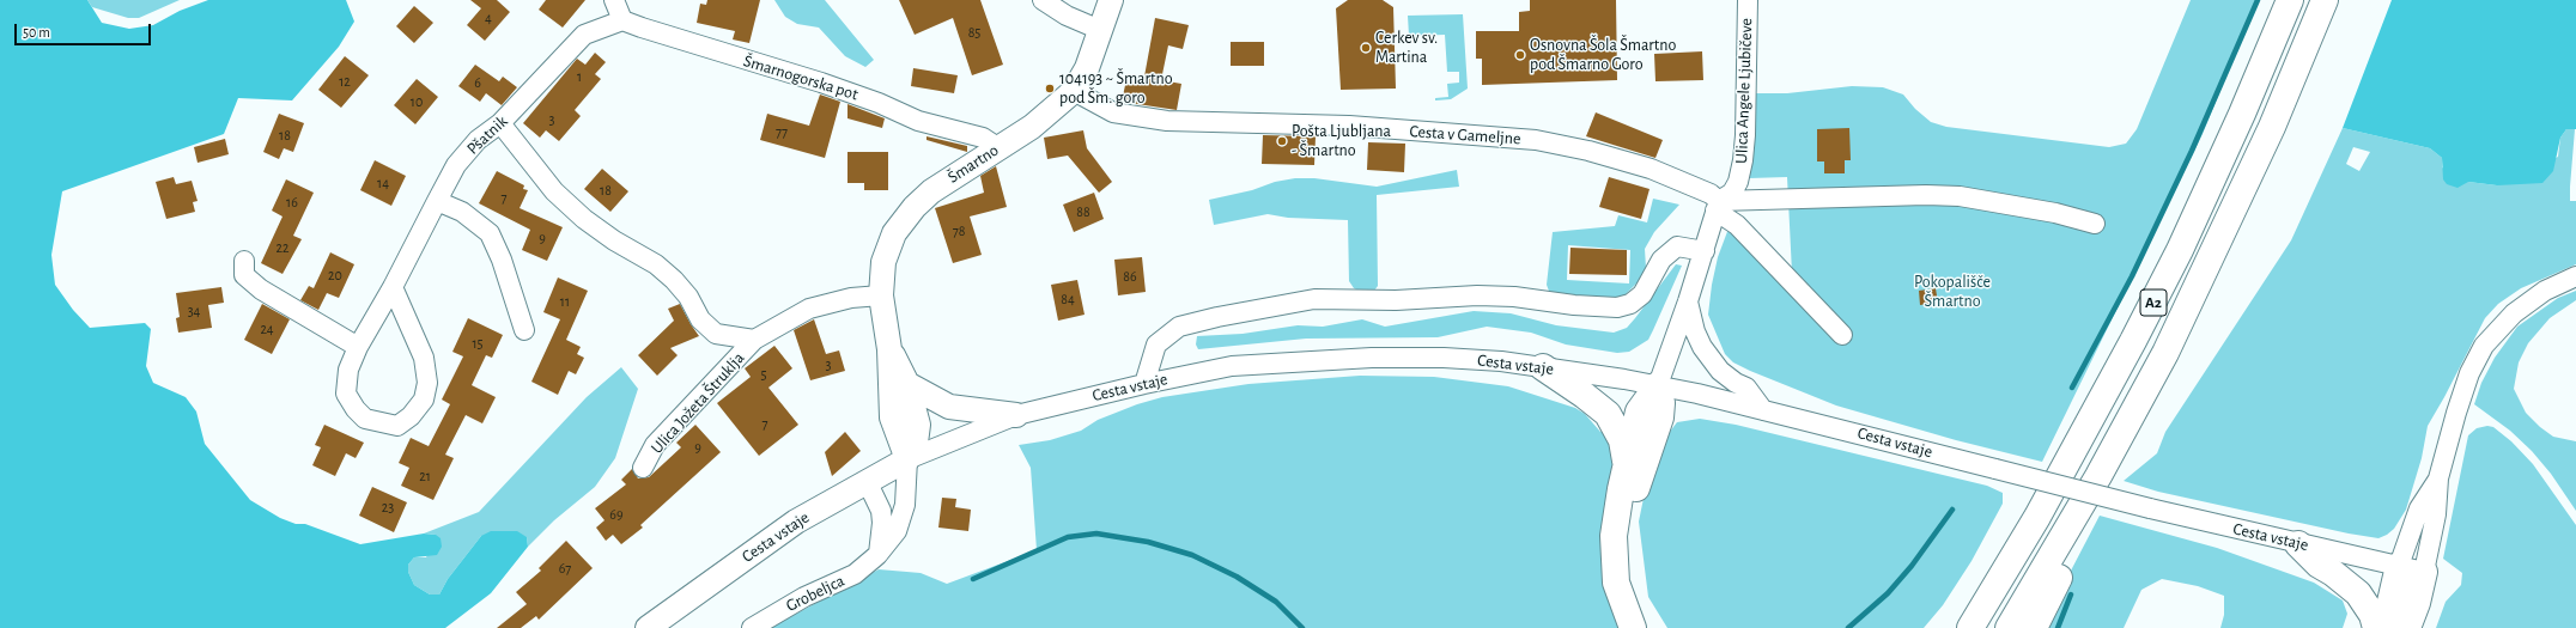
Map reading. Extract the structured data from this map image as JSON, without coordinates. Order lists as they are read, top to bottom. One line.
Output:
{"streets":{"highway":["A2"],"main road":["Šmartno","Cesta vstaje"],"street":["Šmarnogorska pot","Ulica Angele Ljubičeve","Pšatnik","Cesta v Gameljne","Ulica Jožeta Štruklja","Grobeljca"]},"crossings":[["Šmarnogorska pot","Pšatnik"],["Šmarnogorska pot","Šmartno"],["Ulica Angele Ljubičeve","Cesta v Gameljne"],["Pšatnik","Ulica Jožeta Štruklja"],["Cesta v Gameljne","Šmartno"],["Šmartno","Ulica Jožeta Štruklja"],["Cesta vstaje","Grobeljca"]],"parks":["Pokopališče Šmartno"],"places":["Cerkev sv. Martina","Osnovna Šola Šmartno pod Šmarno Goro","104193 ~ Šmartno pod Šm. goro","Pošta Ljubljana - Šmartno"],"house_numbers":["4","85","1","12","6","10","3","77","18","14","18","7","16","88","78","9","22","20","86","84","11","34","24","15","3","5","7","9","21","23","69","67"],"scale_bar":"50 m"}
